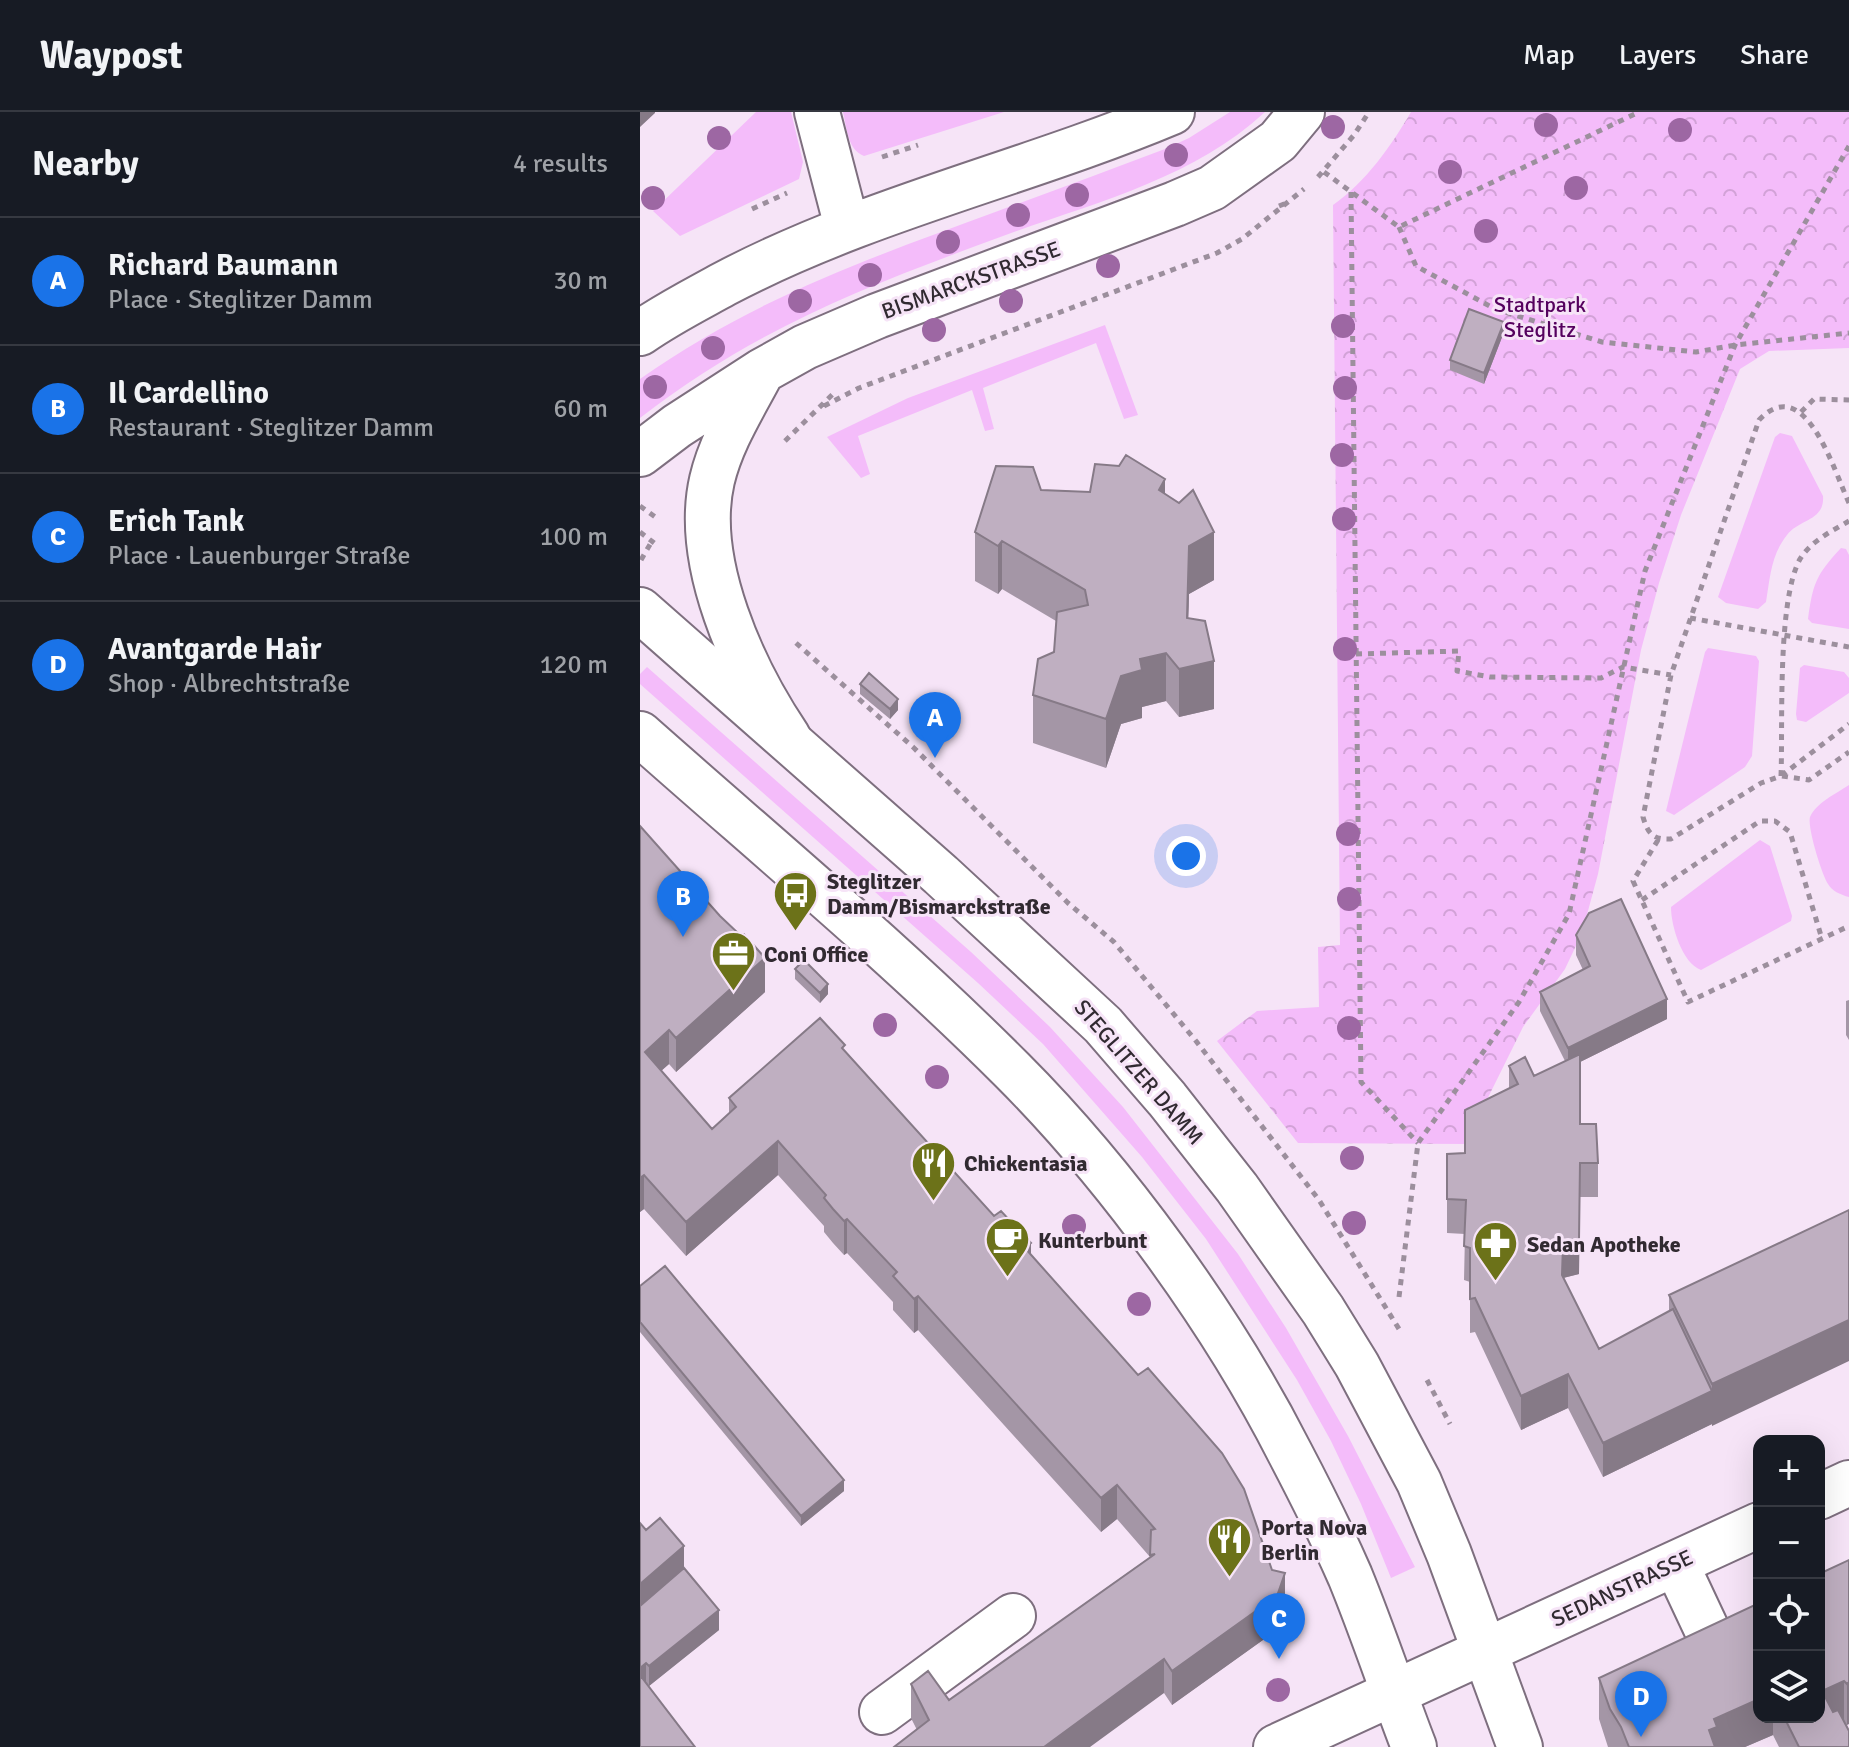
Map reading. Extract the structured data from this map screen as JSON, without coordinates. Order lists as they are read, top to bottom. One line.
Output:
{"streets":{"main road":["BISMARCKSTRASSE","STEGLITZER DAMM","SEDANSTRASSE"]},"crossings":[["STEGLITZER DAMM","SEDANSTRASSE"]],"parks":["Stadtpark Steglitz"],"places":{"bus stop":["Steglitzer Damm/Bismarckstraße"],"office":["Coni Office"],"restaurant":["Chickentasia","Porta Nova Berlin"],"cafe":["Kunterbunt"],"pharmacy":["Sedan Apotheke"]},"page":{"header":"Waypost","nav":["Map","Layers","Share"],"heading":["Nearby","4 results"],"list":[{"mark":"A","name":"Richard Baumann","note":"Place · Steglitzer Damm","value":"30 m"},{"mark":"B","name":"Il Cardellino","note":"Restaurant · Steglitzer Damm","value":"60 m"},{"mark":"C","name":"Erich Tank","note":"Place · Lauenburger Straße","value":"100 m"},{"mark":"D","name":"Avantgarde Hair","note":"Shop · Albrechtstraße","value":"120 m"}],"pins":["A","B","C","D"],"map_buttons":["+","−"]}}
